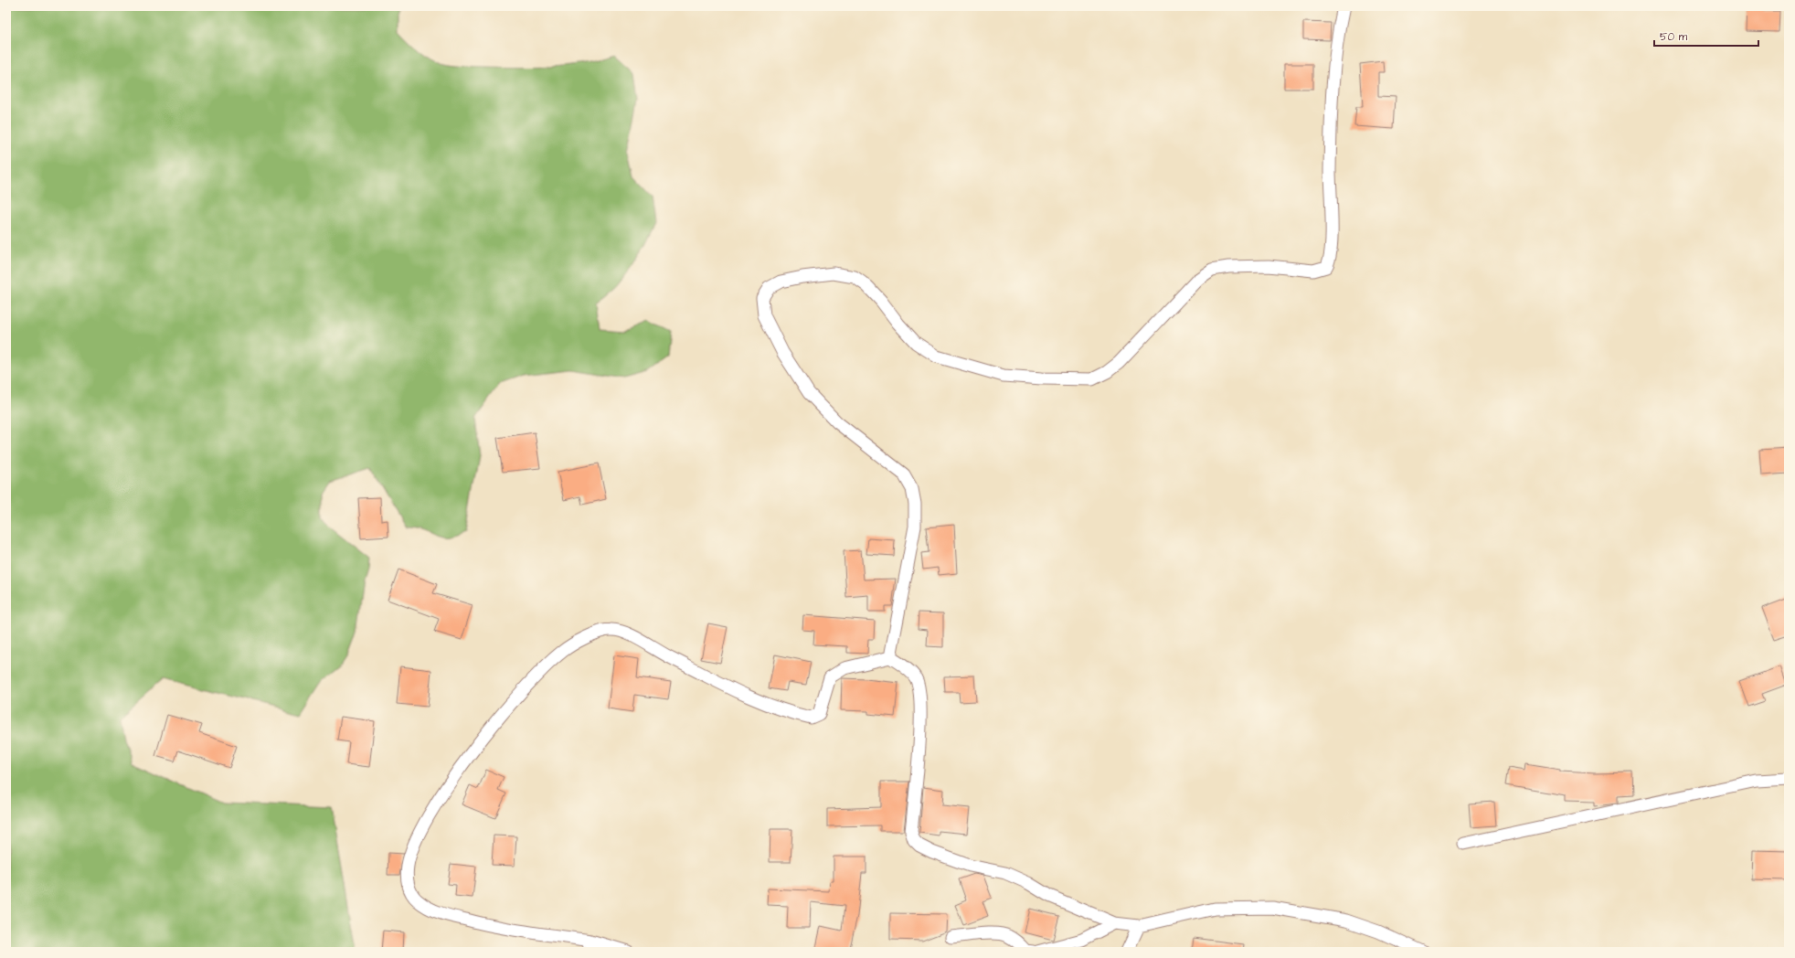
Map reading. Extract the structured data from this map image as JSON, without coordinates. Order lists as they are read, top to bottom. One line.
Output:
{"scale_bar":"50 m"}
